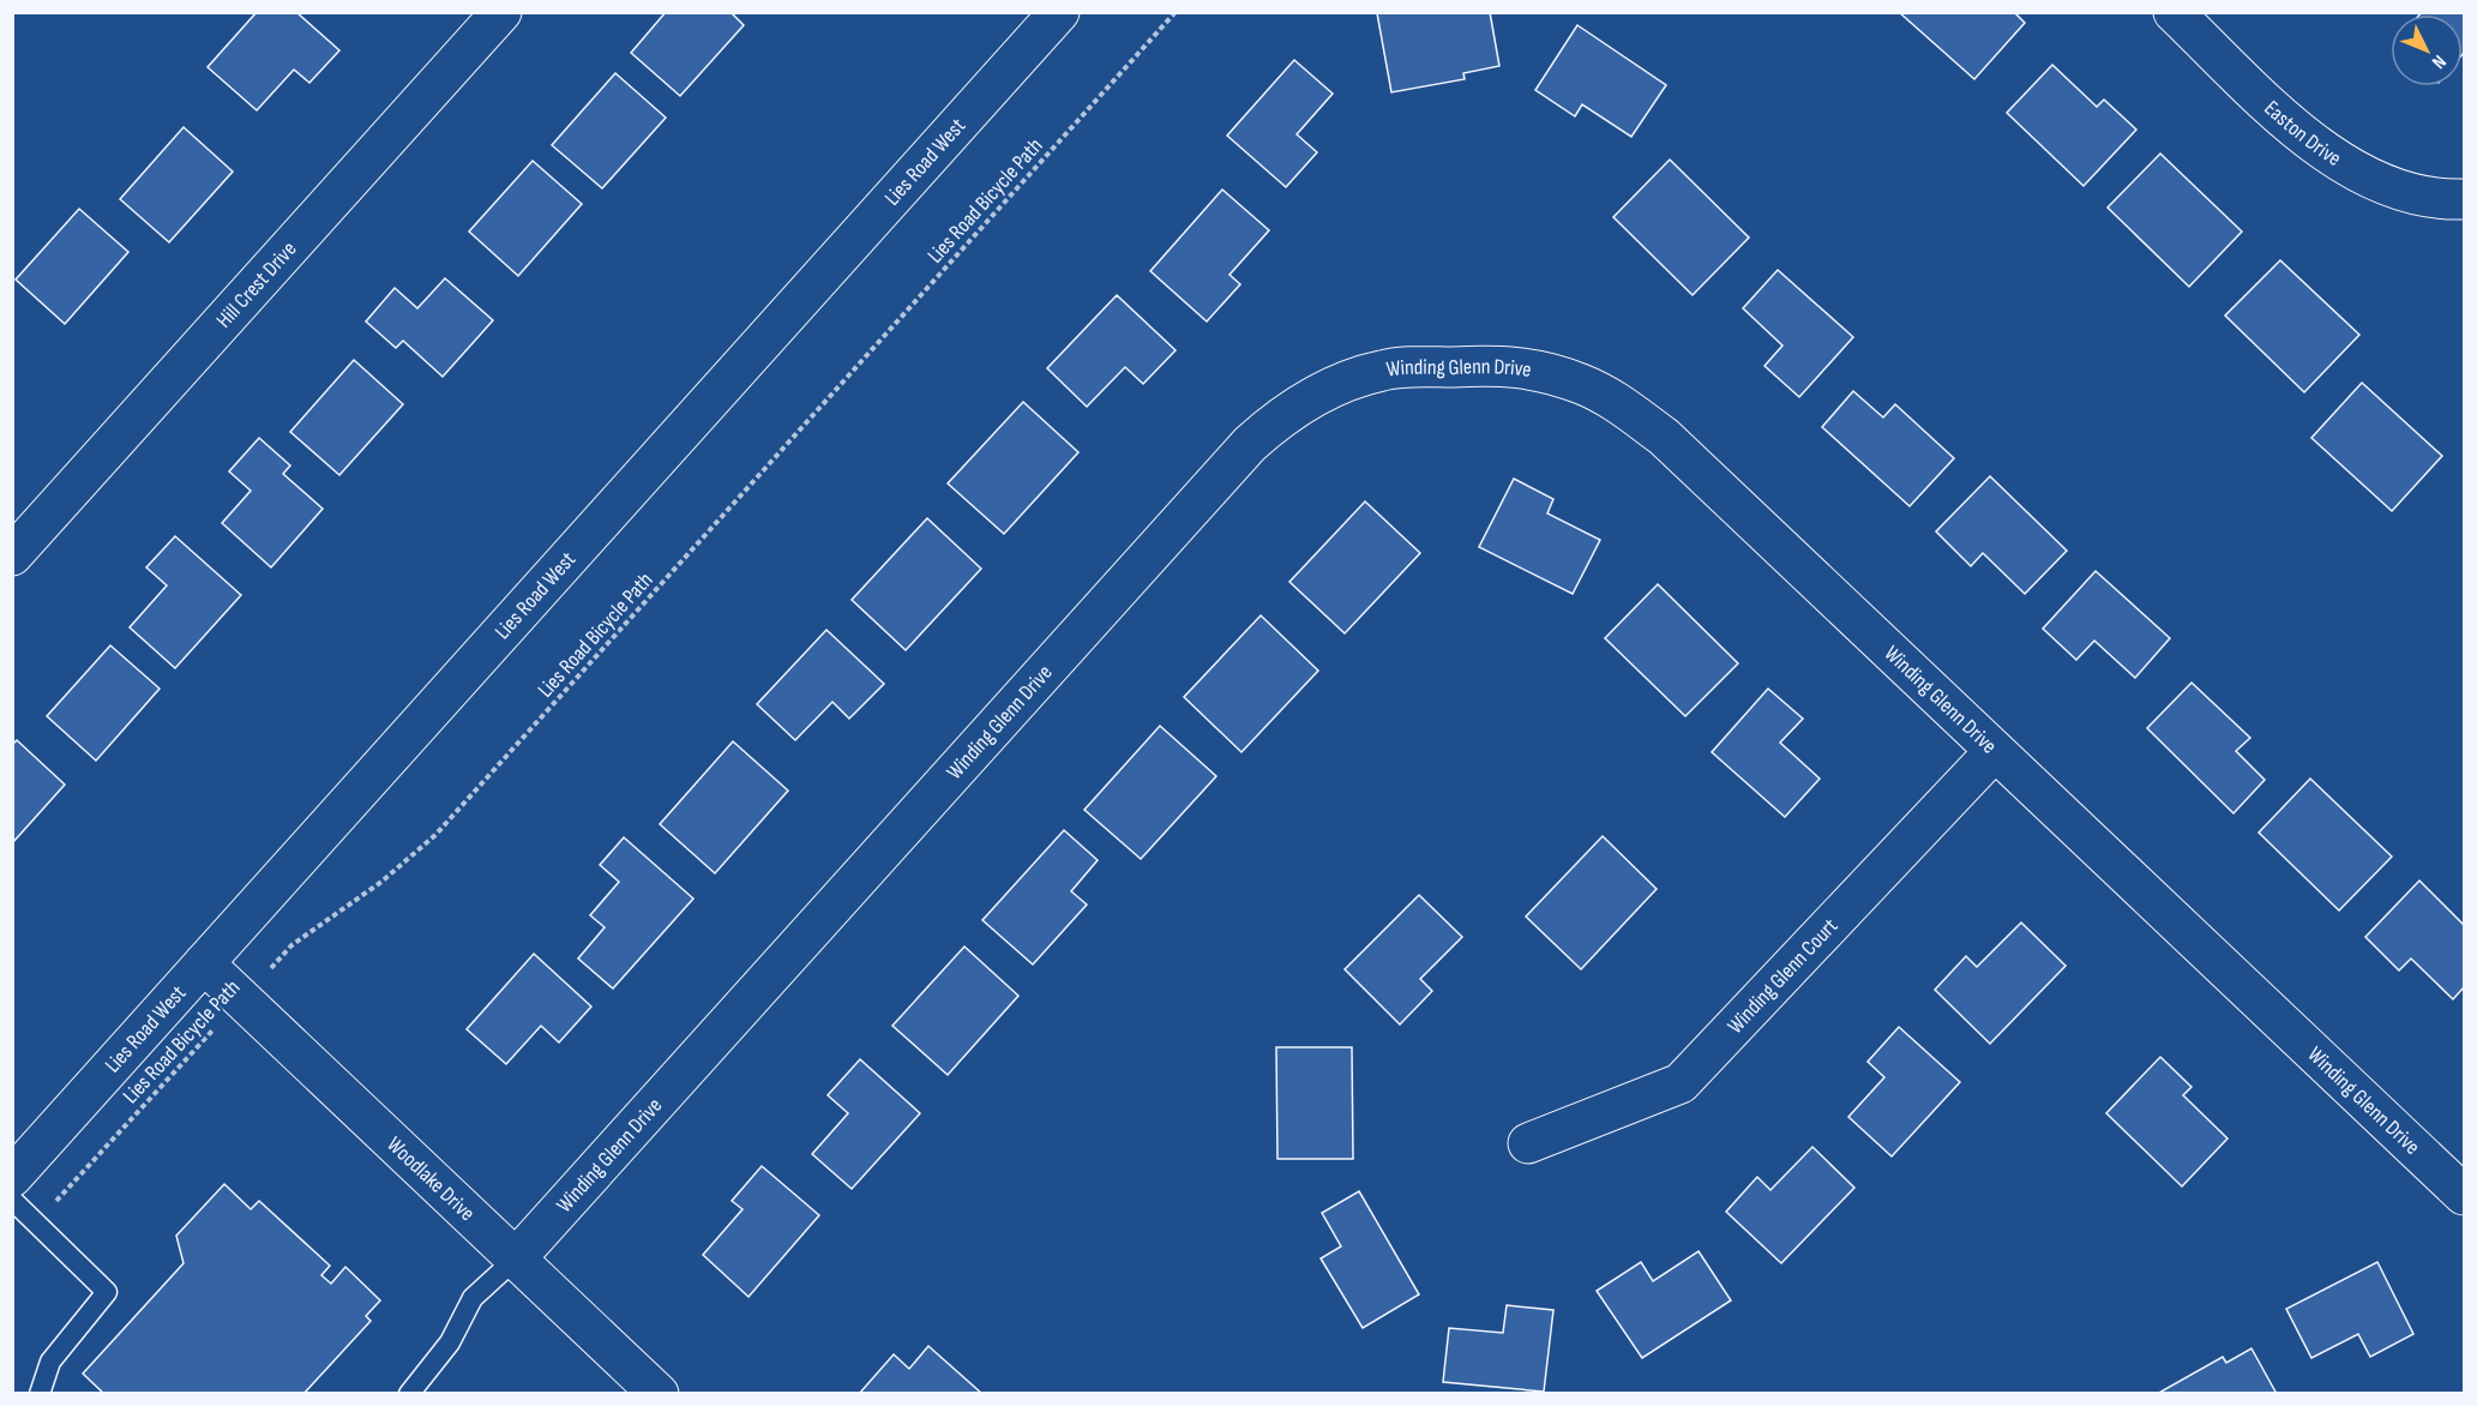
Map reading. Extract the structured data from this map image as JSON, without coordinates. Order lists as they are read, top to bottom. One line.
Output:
{"streets":{"street":["Easton Drive","Lies Road West","Hill Crest Drive","Winding Glenn Drive","Winding Glenn Court","Woodlake Drive"],"path":["Lies Road Bicycle Path"]},"crossings":[["Lies Road West","Woodlake Drive"],["Lies Road Bicycle Path","Woodlake Drive"],["Winding Glenn Drive","Winding Glenn Court"],["Winding Glenn Drive","Woodlake Drive"]],"north":"bottom right"}
